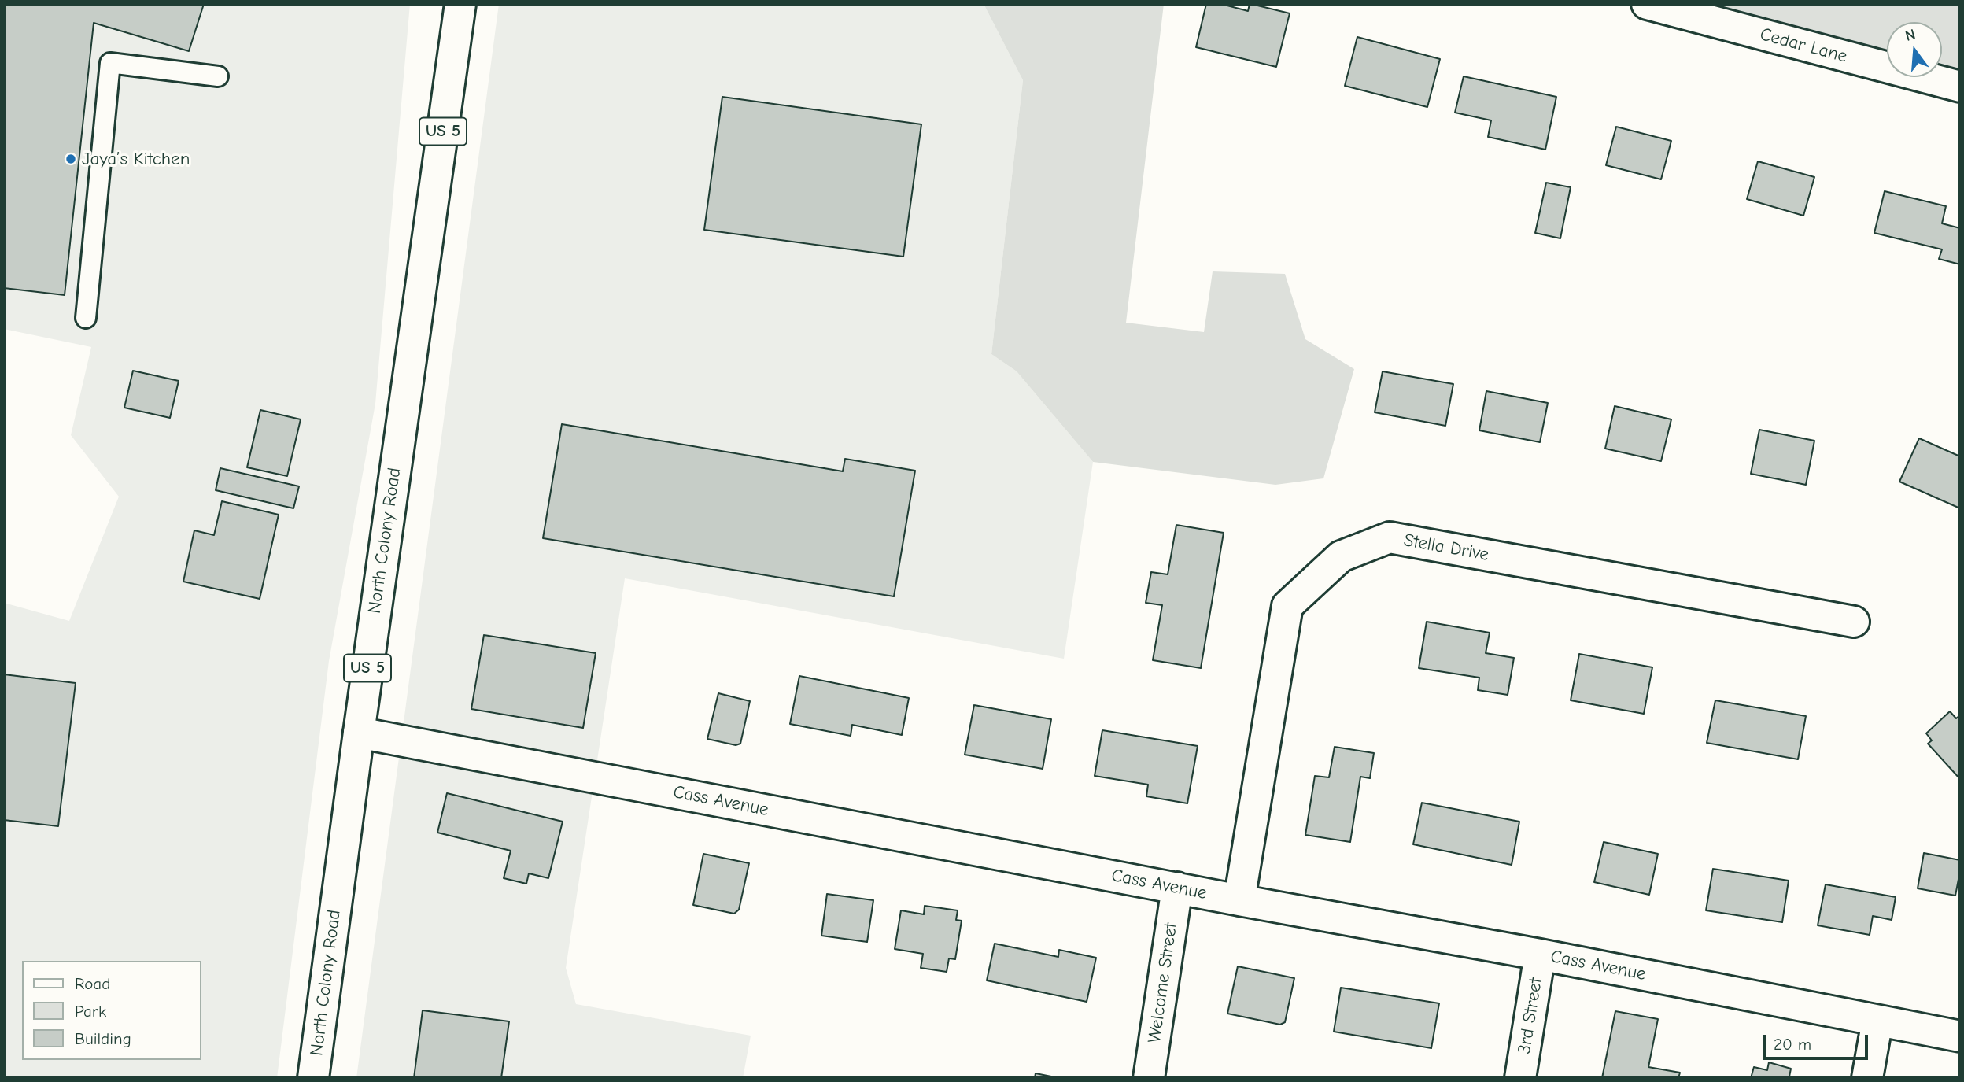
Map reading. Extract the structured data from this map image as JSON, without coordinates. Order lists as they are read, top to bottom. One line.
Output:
{"streets":{"street":["Cedar Lane","US 5","North Colony Road","Stella Drive","Cass Avenue","Welcome Street","3rd Street"]},"crossings":[["North Colony Road","Cass Avenue"],["Stella Drive","Cass Avenue"],["Cass Avenue","Welcome Street"],["Cass Avenue","3rd Street"]],"places":["Jaya’s Kitchen"],"legend":["Road","Park","Building"],"scale_bar":"20 m","north":"top"}
